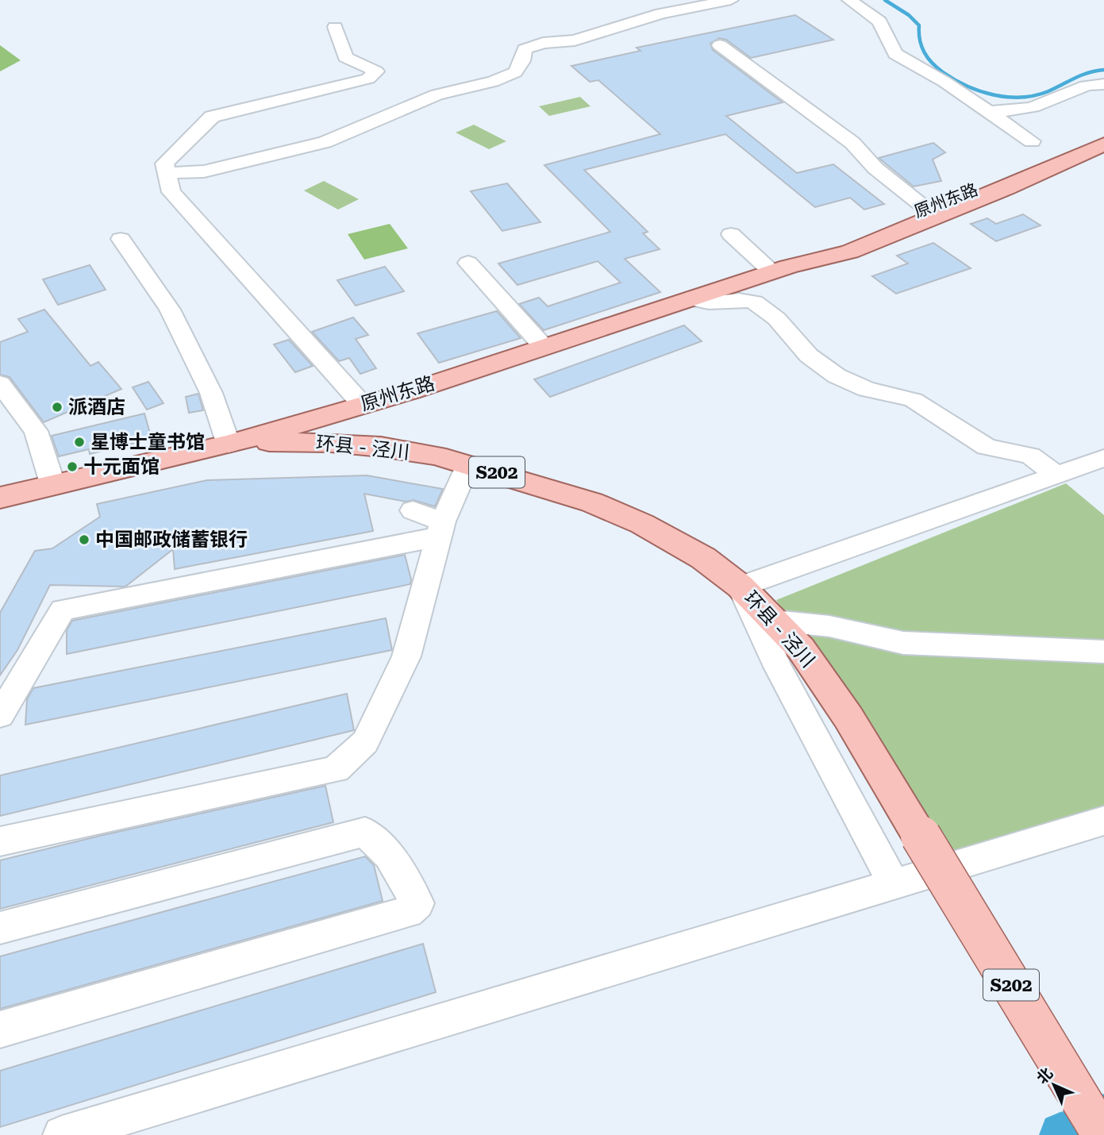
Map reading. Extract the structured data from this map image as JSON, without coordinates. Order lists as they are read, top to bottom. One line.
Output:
{"streets":{"main road":["原州东路","环县 - 泾川","S202"]},"crossings":[["原州东路","环县 - 泾川"]],"places":["派酒店","星博士童书馆","十元面馆","中国邮政储蓄银行"],"north":"top left"}
